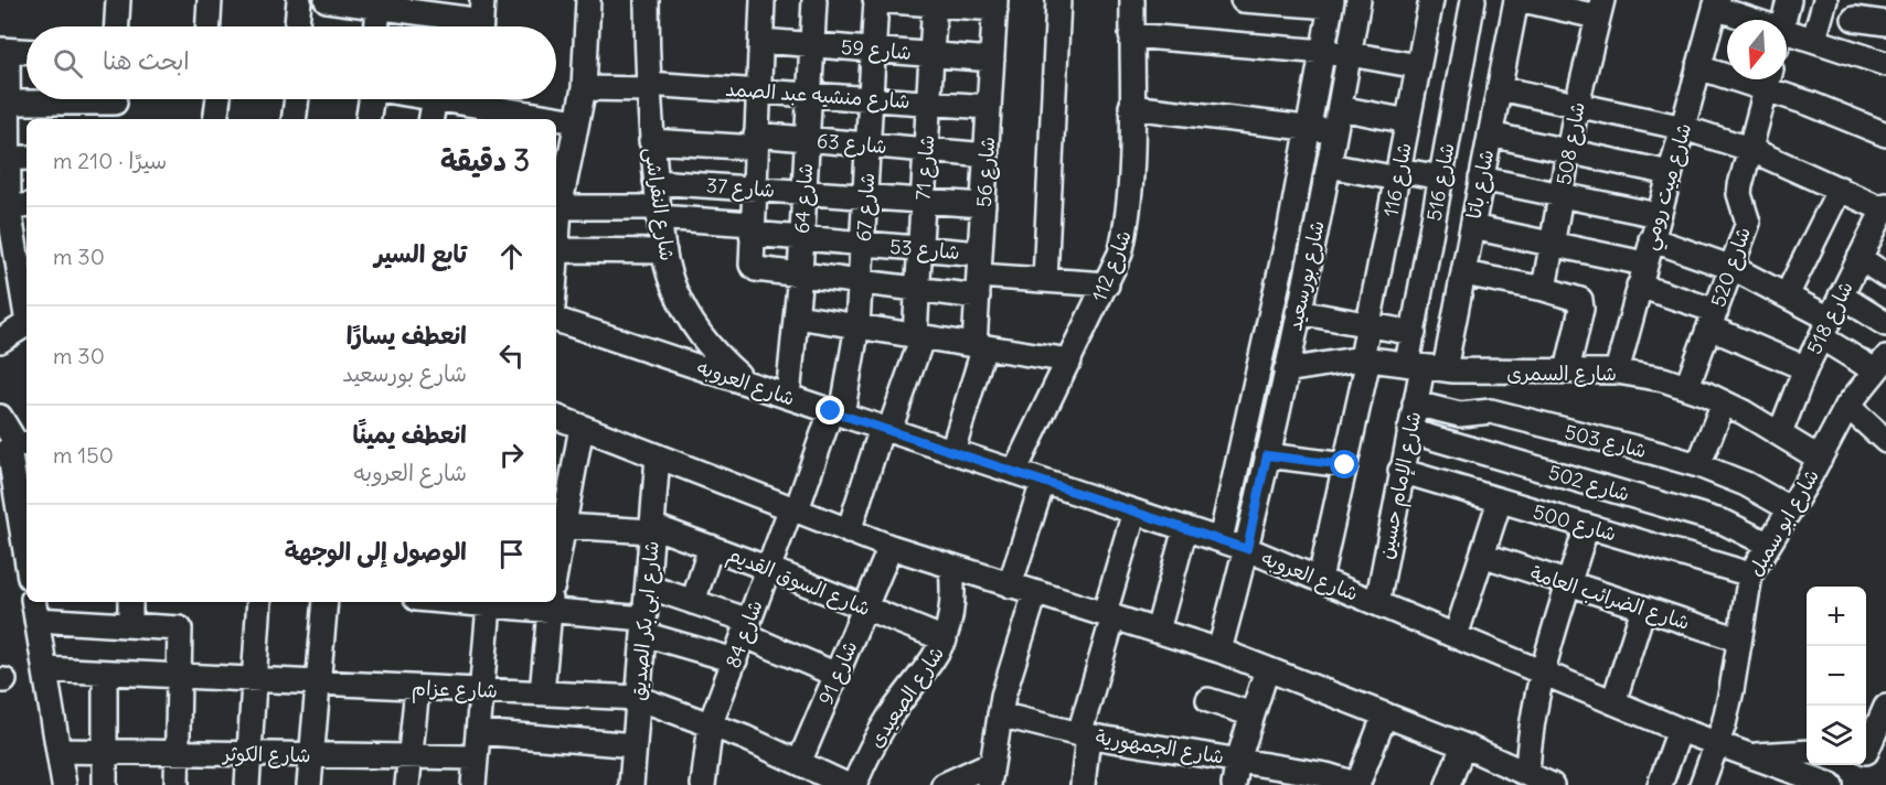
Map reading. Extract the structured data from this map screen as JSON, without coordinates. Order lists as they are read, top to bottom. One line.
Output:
{"streets":{"street":["شارع 59","شارع منشيه عبد الصمد","شارع 63","شارع 508","شارع 71","شارع 56","شارع 116","شارع 516","شارع باتا","شارع ميت رومي","شارع 37","شارع 64","شارع النقراشى","شارع 67","شارع 53","شارع 112","شارع 520","شارع بورسعيد","شارع 518","شارع السمرى","شارع العروبه","شارع 503","شارع 502","شارع الإمام حسين","شارع 500","شارع ابو سمبل","شارع السوق القديم","شارع الضرائب العامة","شارع ابى بكر الصديق","شارع 84","شارع 91","شارع عزام","شارع الصعيدى","شارع الجمهورية","شارع الكوثر"]},"crossings":[["شارع 59","شارع 71"],["شارع 59","شارع 56"],["شارع 59","شارع 64"],["شارع 59","شارع 67"],["شارع منشيه عبد الصمد","شارع 71"],["شارع منشيه عبد الصمد","شارع 56"],["شارع منشيه عبد الصمد","شارع 64"],["شارع منشيه عبد الصمد","شارع النقراشى"],["شارع منشيه عبد الصمد","شارع 67"],["شارع 63","شارع 71"],["شارع 63","شارع 56"],["شارع 63","شارع 64"],["شارع 63","شارع النقراشى"],["شارع 63","شارع 67"],["شارع 71","شارع 37"],["شارع 71","شارع 53"],["شارع 71","شارع العروبه"],["شارع 56","شارع 37"],["شارع 56","شارع 53"],["شارع 56","شارع العروبه"],["شارع 116","شارع السمرى"],["شارع 116","شارع العروبه"],["شارع 516","شارع باتا"],["شارع 516","شارع السمرى"],["شارع 516","شارع الإمام حسين"],["شارع باتا","شارع السمرى"],["شارع باتا","شارع الإمام حسين"],["شارع ميت رومي","شارع السمرى"],["شارع 37","شارع 64"],["شارع 37","شارع النقراشى"],["شارع 37","شارع 67"],["شارع 64","شارع 53"],["شارع 64","شارع العروبه"],["شارع النقراشى","شارع 53"],["شارع النقراشى","شارع العروبه"],["شارع 67","شارع 53"],["شارع 67","شارع العروبه"],["شارع 67","شارع 84"],["شارع 112","شارع العروبه"],["شارع 520","شارع السمرى"],["شارع بورسعيد","شارع السمرى"],["شارع بورسعيد","شارع العروبه"],["شارع 518","شارع السمرى"],["شارع السمرى","شارع الإمام حسين"],["شارع السمرى","شارع ابو سمبل"],["شارع العروبه","شارع الإمام حسين"],["شارع العروبه","شارع ابو سمبل"],["شارع 503","شارع الإمام حسين"],["شارع 503","شارع ابو سمبل"],["شارع 502","شارع الإمام حسين"],["شارع 502","شارع ابو سمبل"],["شارع الإمام حسين","شارع 500"],["شارع 500","شارع ابو سمبل"],["شارع ابو سمبل","شارع الضرائب العامة"],["شارع السوق القديم","شارع ابى بكر الصديق"],["شارع السوق القديم","شارع 84"],["شارع السوق القديم","شارع 91"],["شارع السوق القديم","شارع الصعيدى"],["شارع ابى بكر الصديق","شارع عزام"],["شارع 84","شارع عزام"],["شارع 91","شارع عزام"]],"north":"bottom","page":{"search":"ابحث هنا","heading":["3 دقيقة","سيرًا · 210 m"],"list":[["تابع السير","30 m"],["انعطف يسارًا","شارع بورسعيد","30 m"],["انعطف يمينًا","شارع العروبه","150 m"],"الوصول إلى الوجهة"],"map_buttons":["+","−"]}}
